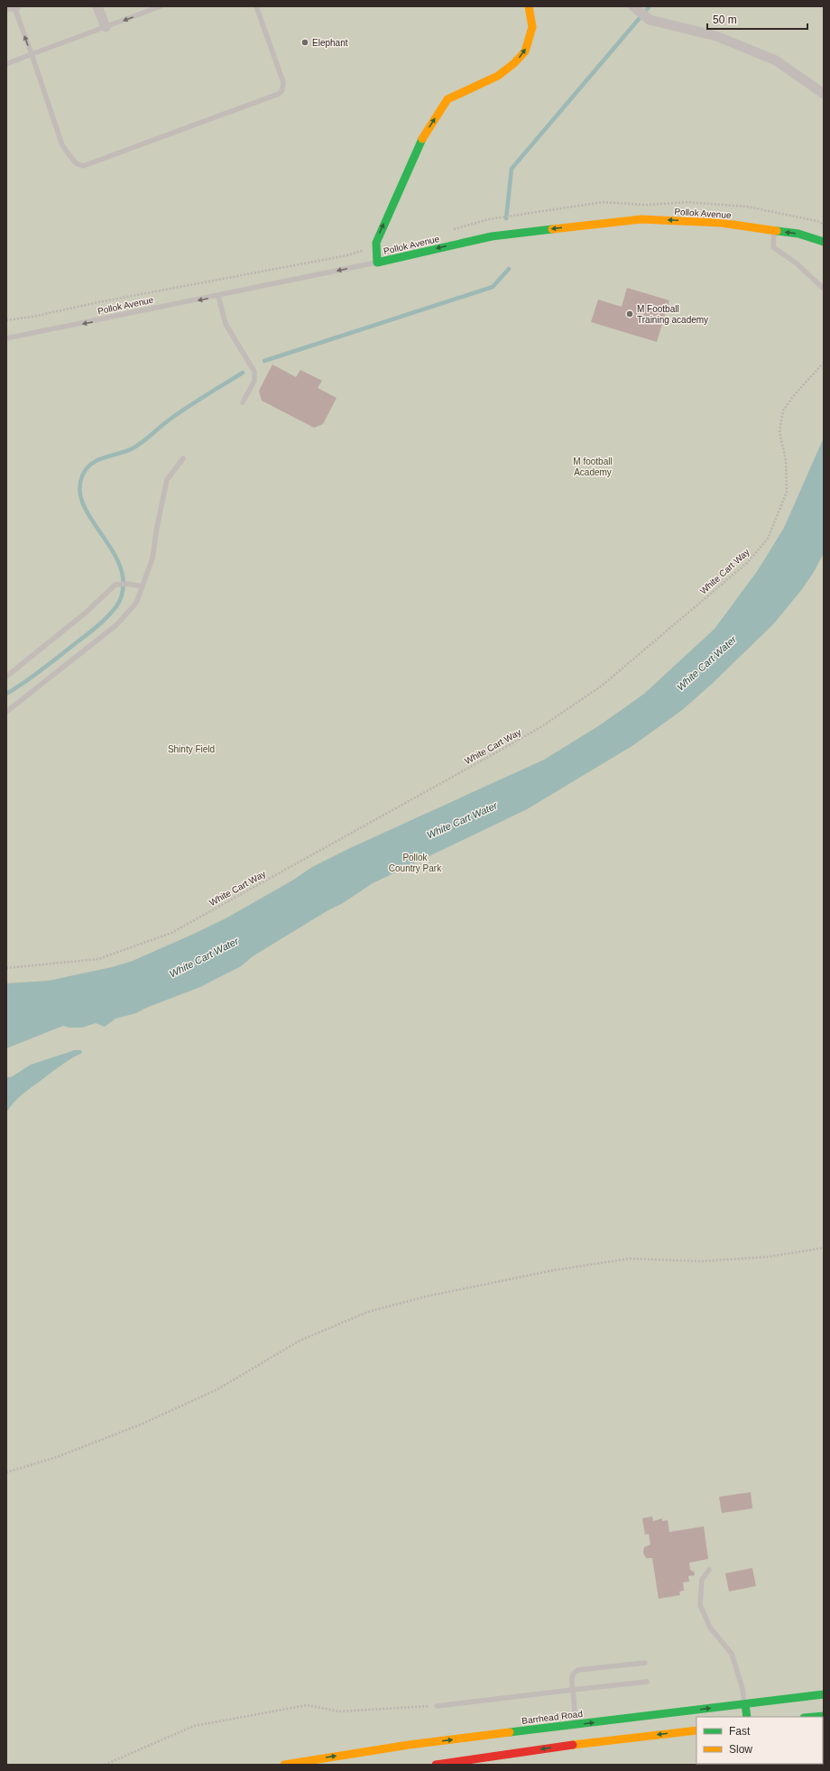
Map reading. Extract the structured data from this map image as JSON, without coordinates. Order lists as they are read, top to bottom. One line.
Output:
{"streets":{"main road":["Pollok Avenue","Barrhead Road"],"path":["White Cart Way"]},"one_way":["Pollok Avenue"],"water":["White Cart Water"],"parks":["M football Academy","Shinty Field","Pollok Country Park"],"places":["Elephant","M Football Training academy"],"legend":["Fast","Slow"],"scale_bar":"50 m"}
